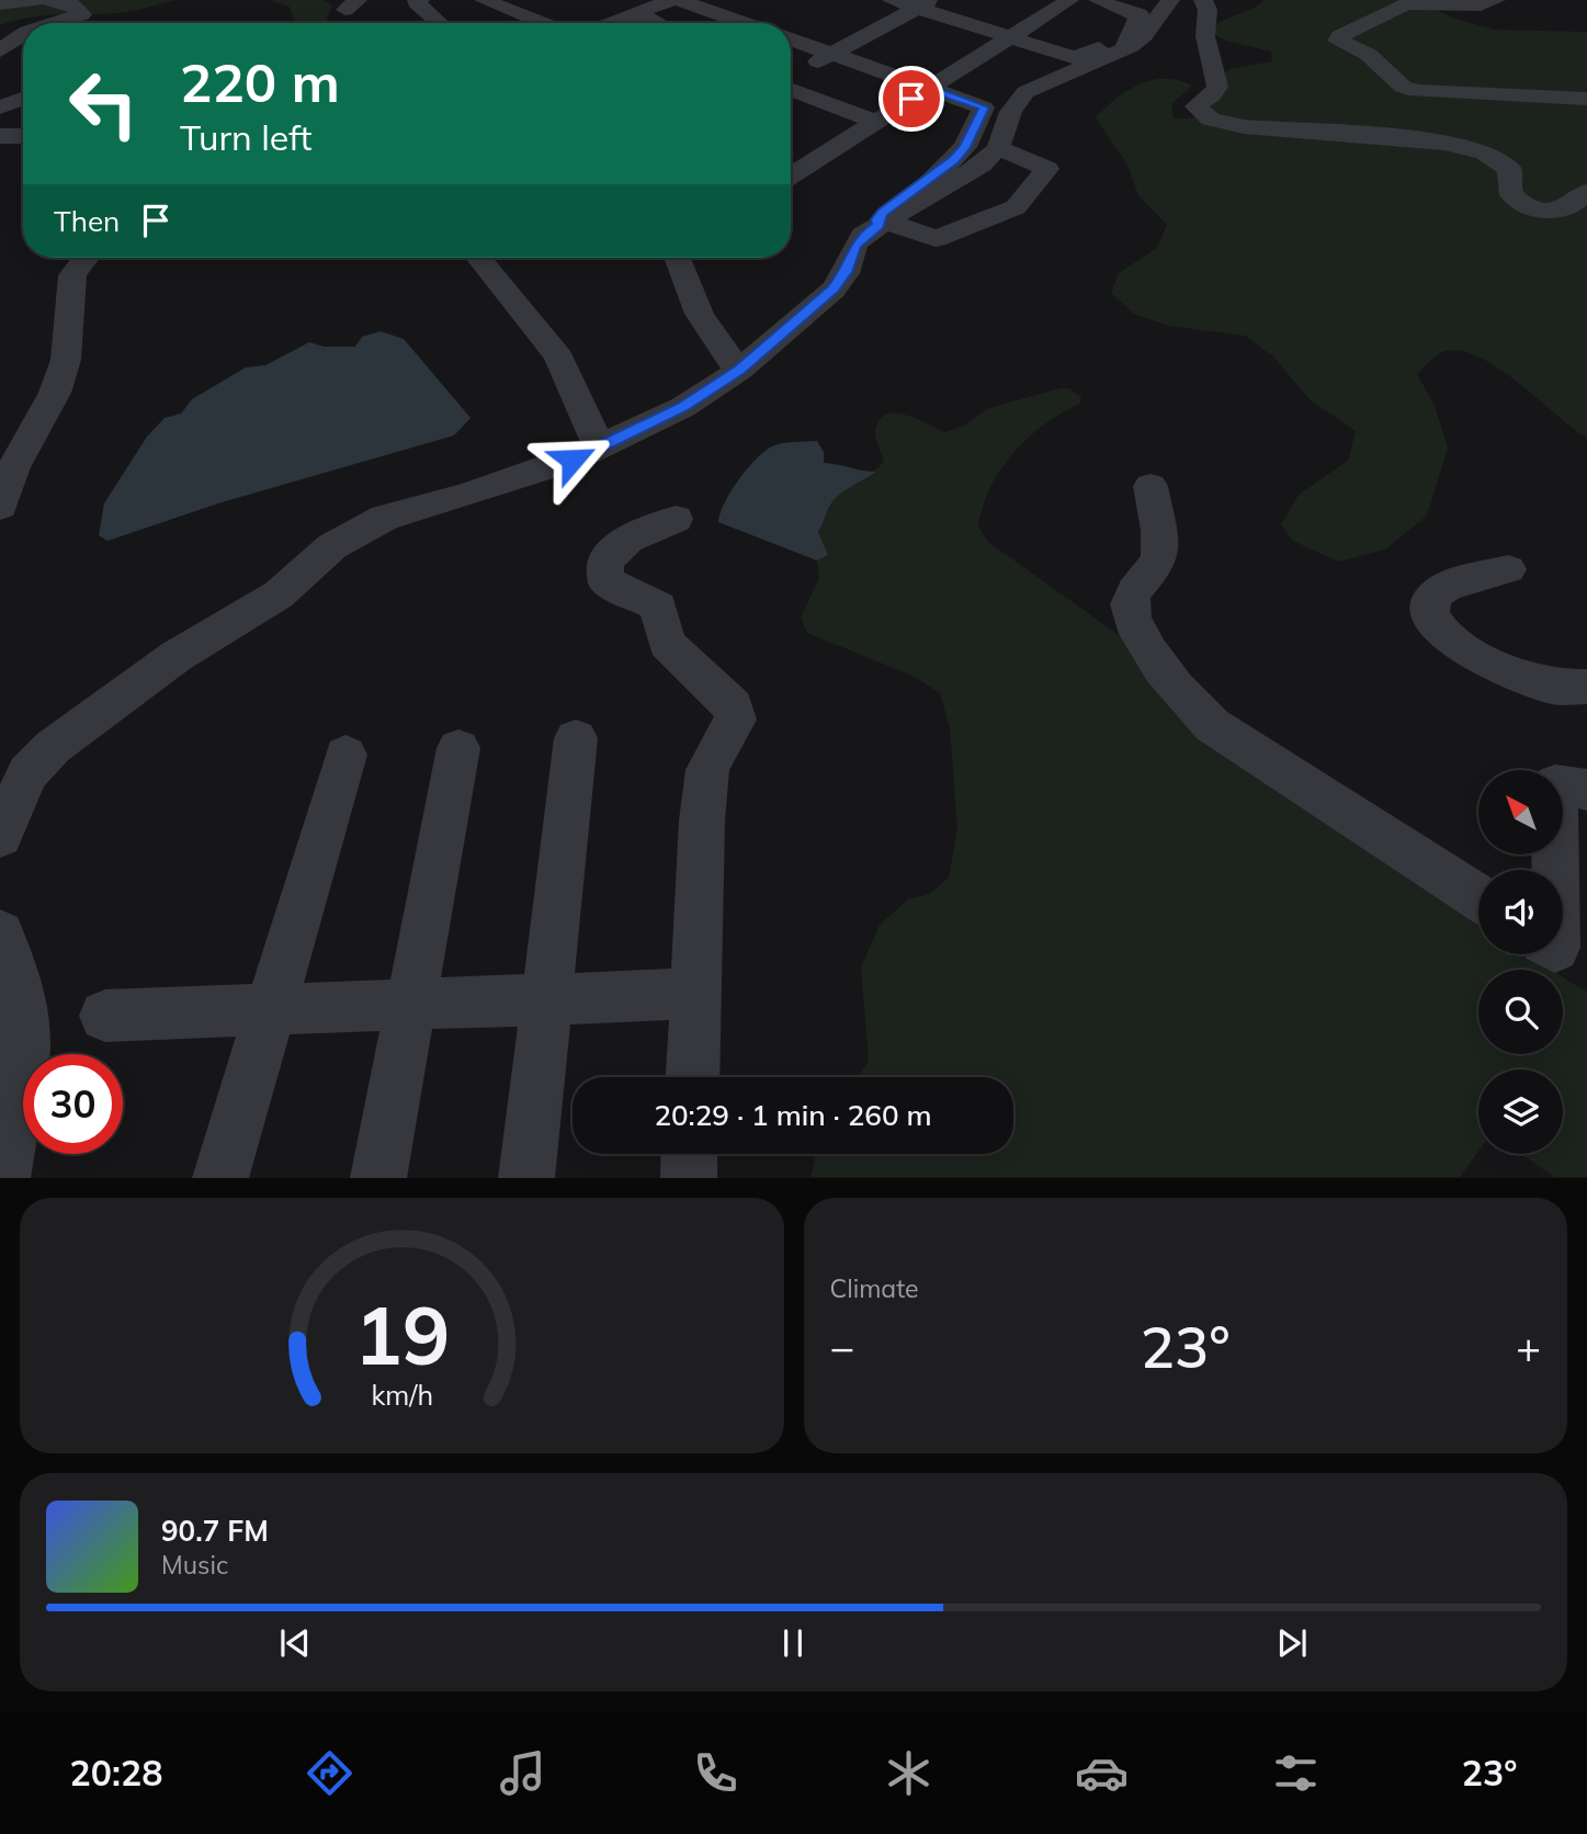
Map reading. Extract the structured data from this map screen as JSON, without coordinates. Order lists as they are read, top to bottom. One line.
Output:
{"north":"top left","page":{"turn":["220 m","Turn left"],"then":"Then","limit":"30","trip":"20:29 · 1 min · 260 m","tile":"Climate","heat":["−","23°","+"],"song":["90.7 FM","Music"],"tabs":["20:28","23°"],"gauge":["19","km/h"]}}
